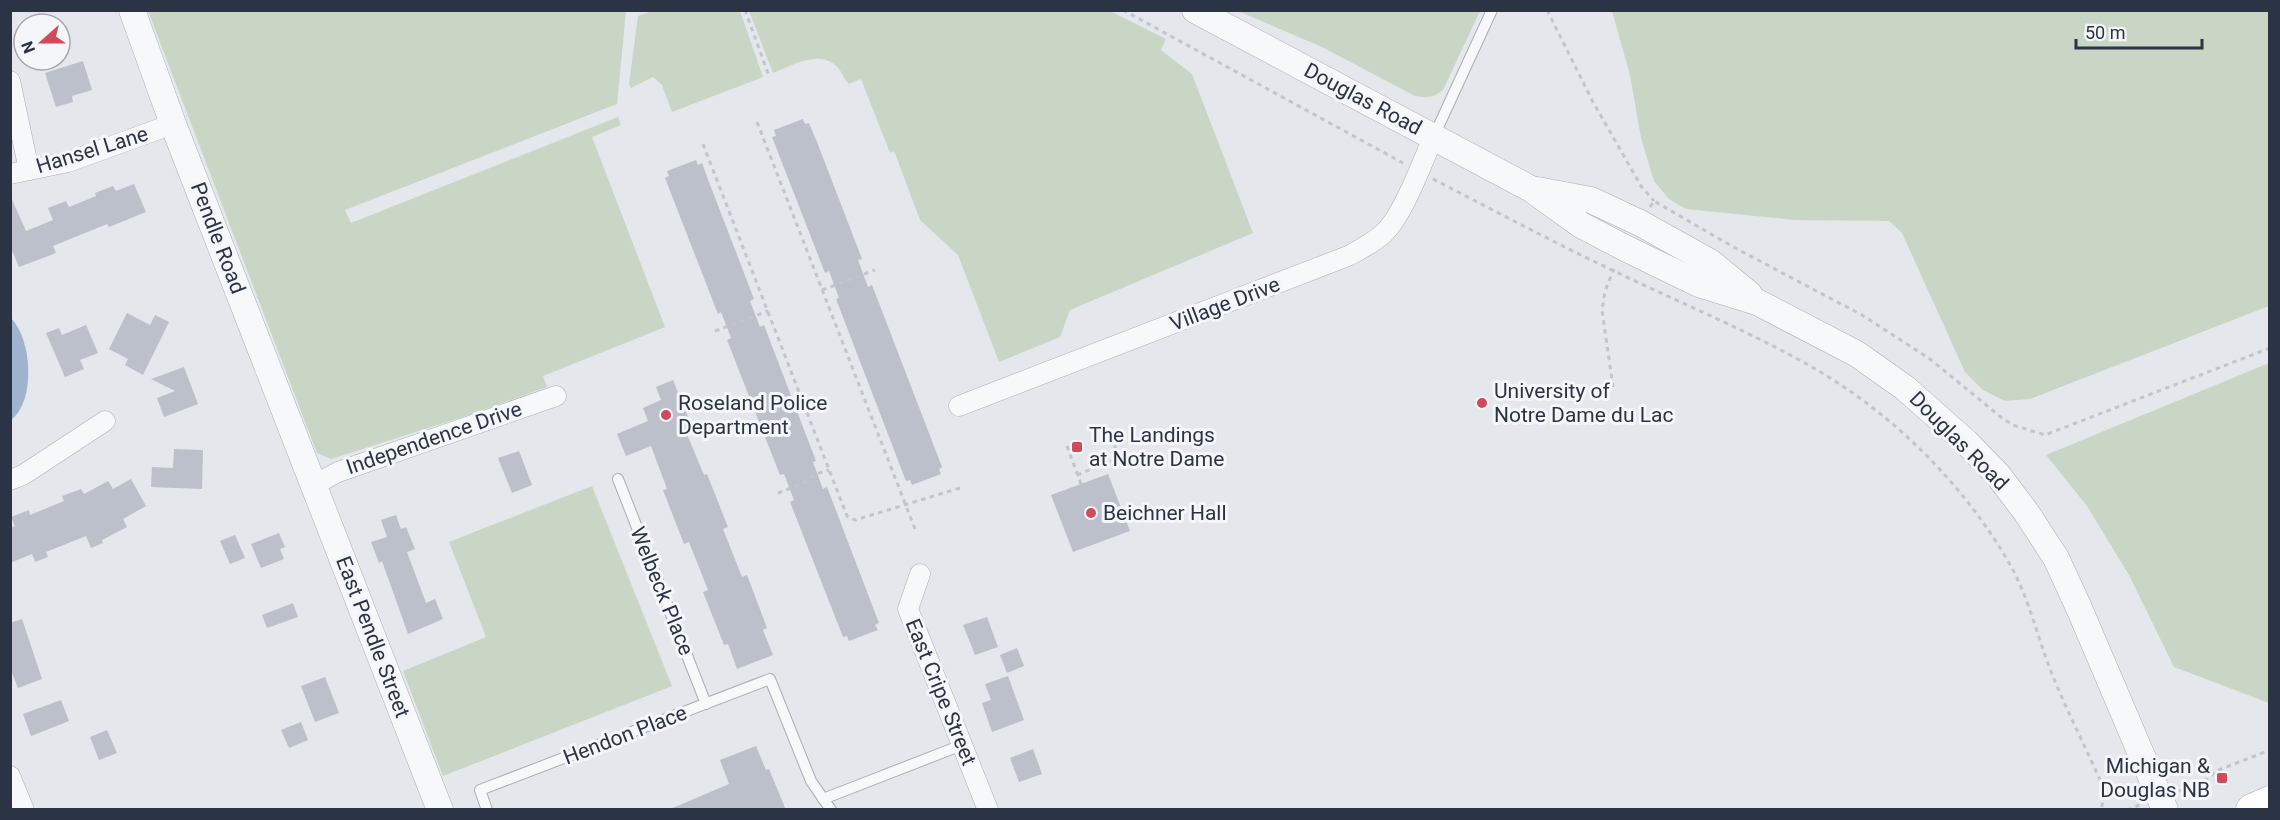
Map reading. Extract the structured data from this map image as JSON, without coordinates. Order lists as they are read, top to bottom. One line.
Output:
{"streets":{"street":["Douglas Road","Hansel Lane","Pendle Road","Village Drive","Independence Drive","East Pendle Street","East Cripe Street"],"lane":["Welbeck Place","Hendon Place"]},"crossings":[["Douglas Road","Village Drive"],["Hansel Lane","Pendle Road"],["Pendle Road","Independence Drive"],["Pendle Road","East Pendle Street"],["Independence Drive","East Pendle Street"],["Welbeck Place","Hendon Place"]],"places":{"other":["University of Notre Dame du Lac","Roseland Police Department","Beichner Hall"],"transit":["The Landings at Notre Dame","Michigan & Douglas NB"]},"scale_bar":"50 m","north":"left"}
